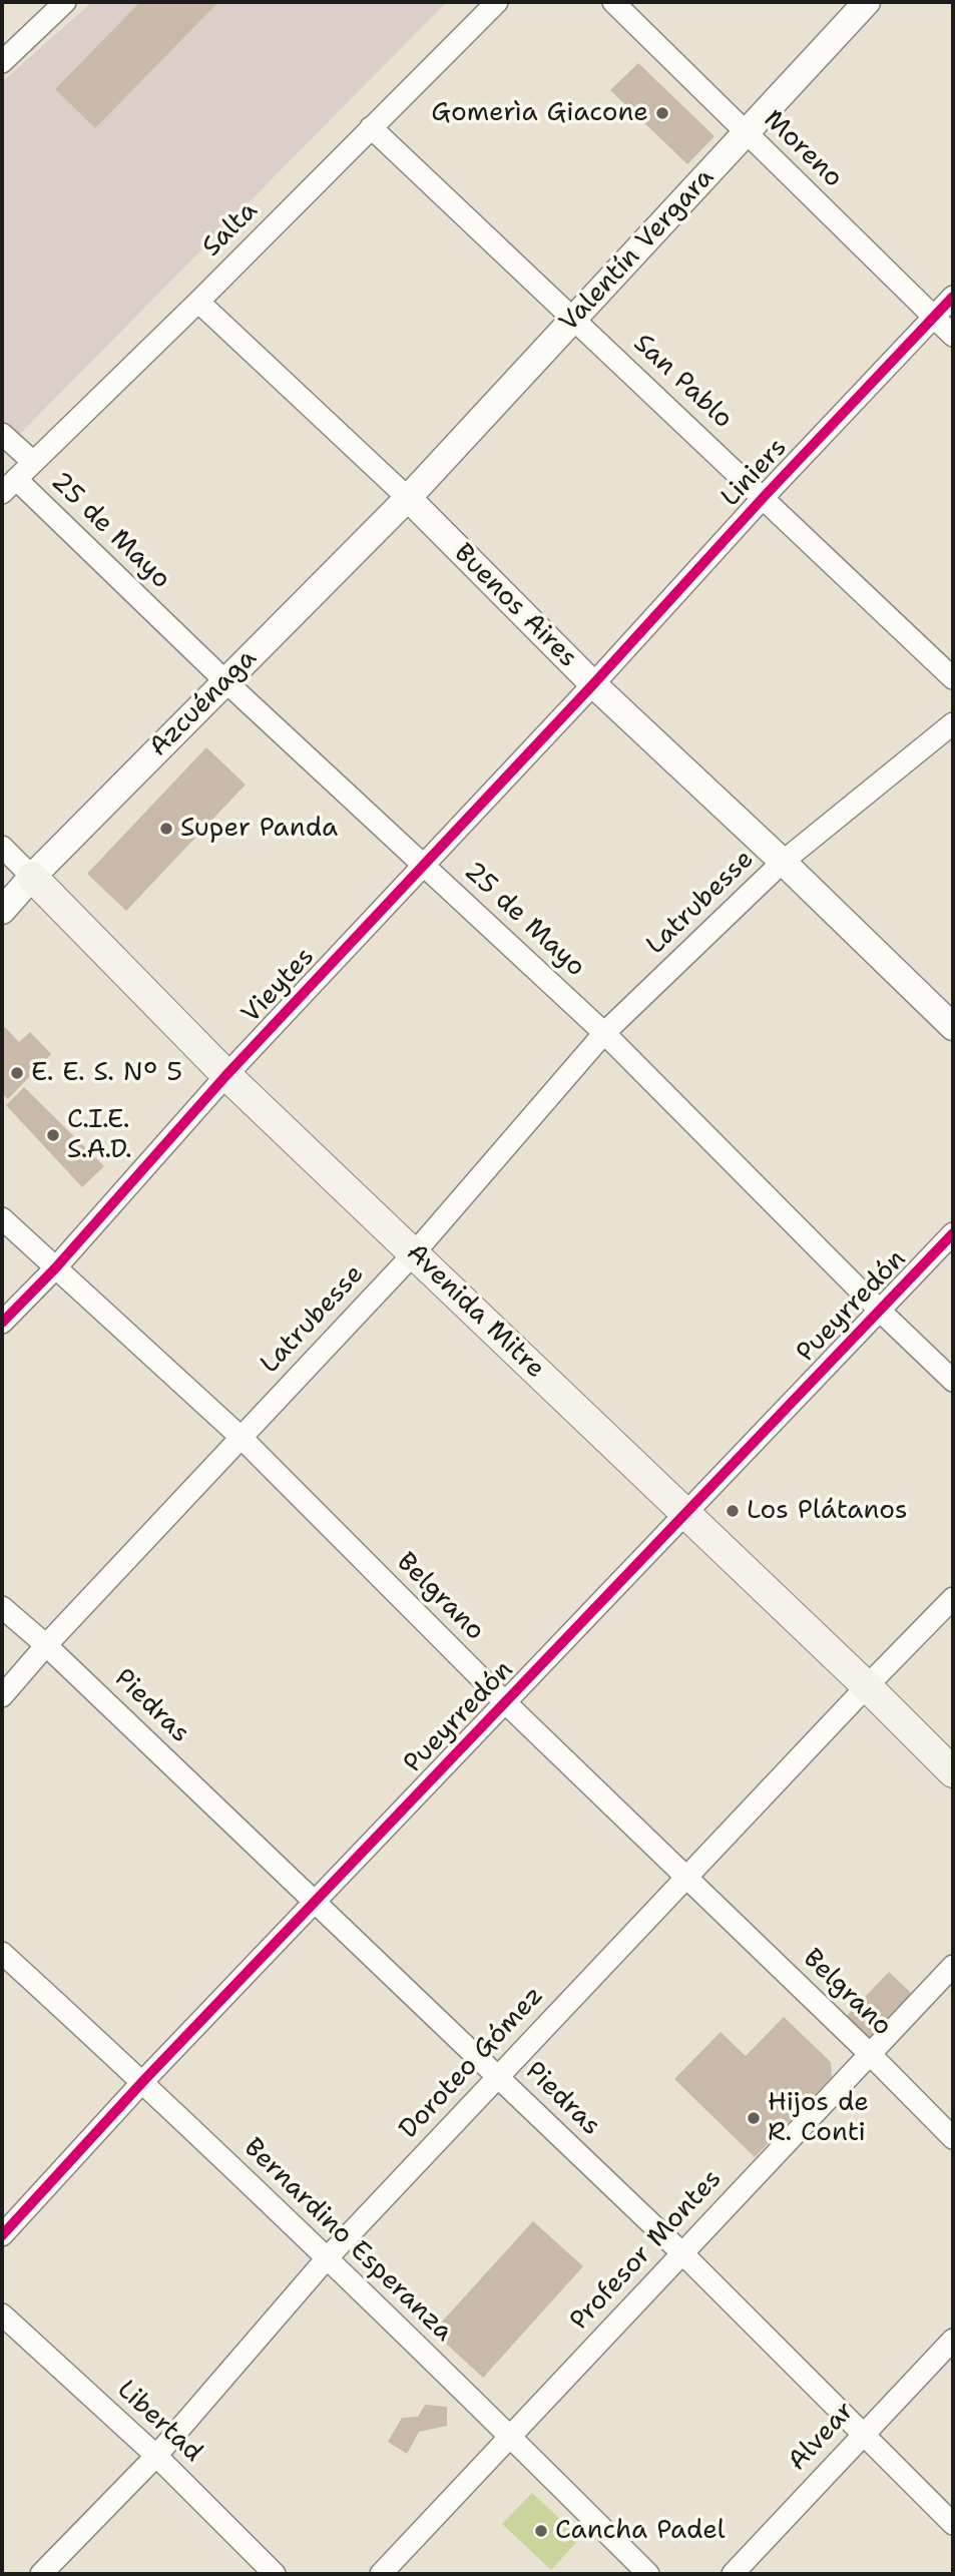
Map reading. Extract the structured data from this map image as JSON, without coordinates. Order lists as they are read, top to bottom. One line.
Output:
{"streets":{"main road":["Avenida Mitre"],"street":["Moreno","Salta","Valentín Vergara","San Pablo","Liniers","25 de Mayo","Buenos Aires","Azcuénaga","Latrubesse","Vieytes","Pueyrredón","Belgrano","Piedras","Doroteo Gómez","Bernardino Esperanza","Profesor Montes","Libertad","Alvear"]},"crossings":[["Moreno","Valentín Vergara"],["Moreno","Liniers"],["Salta","San Pablo"],["Salta","25 de Mayo"],["Salta","Buenos Aires"],["Valentín Vergara","San Pablo"],["Valentín Vergara","Buenos Aires"],["Valentín Vergara","Azcuénaga"],["San Pablo","Liniers"],["Liniers","Buenos Aires"],["Liniers","Vieytes"],["25 de Mayo","Azcuénaga"],["25 de Mayo","Latrubesse"],["25 de Mayo","Vieytes"],["25 de Mayo","Pueyrredón"],["Buenos Aires","Azcuénaga"],["Buenos Aires","Latrubesse"],["Buenos Aires","Vieytes"],["Azcuénaga","Avenida Mitre"],["Latrubesse","Avenida Mitre"],["Latrubesse","Belgrano"],["Latrubesse","Piedras"],["Vieytes","Avenida Mitre"],["Vieytes","Belgrano"],["Pueyrredón","Avenida Mitre"],["Pueyrredón","Belgrano"],["Pueyrredón","Piedras"],["Pueyrredón","Bernardino Esperanza"],["Avenida Mitre","Doroteo Gómez"],["Belgrano","Doroteo Gómez"],["Belgrano","Profesor Montes"],["Piedras","Doroteo Gómez"],["Piedras","Profesor Montes"],["Piedras","Alvear"],["Doroteo Gómez","Bernardino Esperanza"],["Doroteo Gómez","Libertad"],["Bernardino Esperanza","Profesor Montes"]],"places":["Gomerìa Giacone","Super Panda","E. E. S. N° 5","C.I.E. S.A.D.","Los Plátanos","Hijos de R. Conti","Cancha Padel"]}
